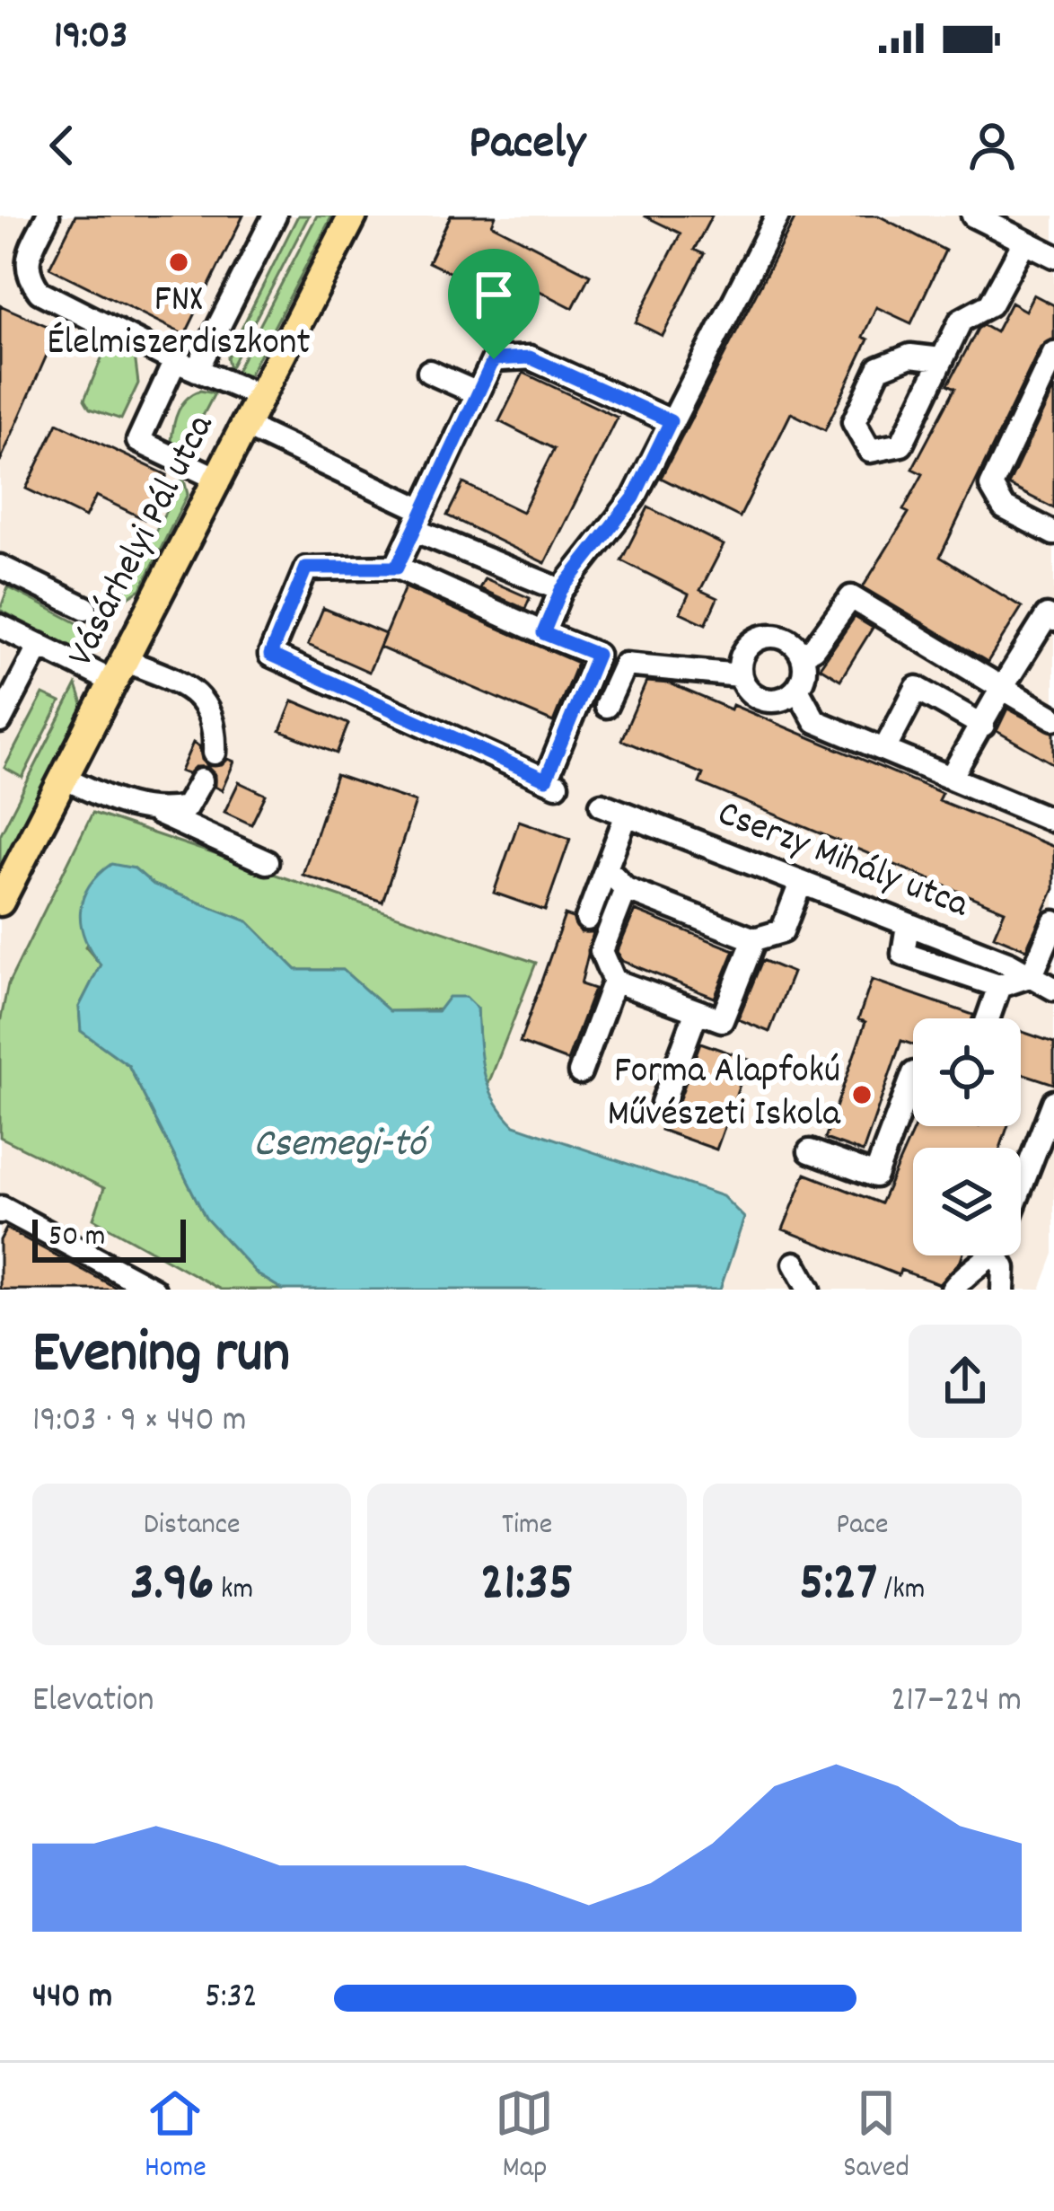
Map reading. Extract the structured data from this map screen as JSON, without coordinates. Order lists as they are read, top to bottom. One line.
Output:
{"streets":{"main road":["Vásárhelyi Pál utca"],"street":["Cserzy Mihály utca"]},"water":["Csemegi-tó"],"places":["FNX Élelmiszerdiszkont","Forma Alapfokú Művészeti Iskola"],"scale_bar":"50 m","page":{"status":"19:03","header":"Pacely","scale":"50 m","heading":["Evening run","19:03 · 9 × 440 m"],"stats":[["Distance","3.96 km"],["Time","21:35"],["Pace","5:27 /km"]],"chart":["Elevation","217–224 m"],"list":[{"name":"440 m","note":"5:32"}],"tabs":["Home","Map","Saved"]}}
